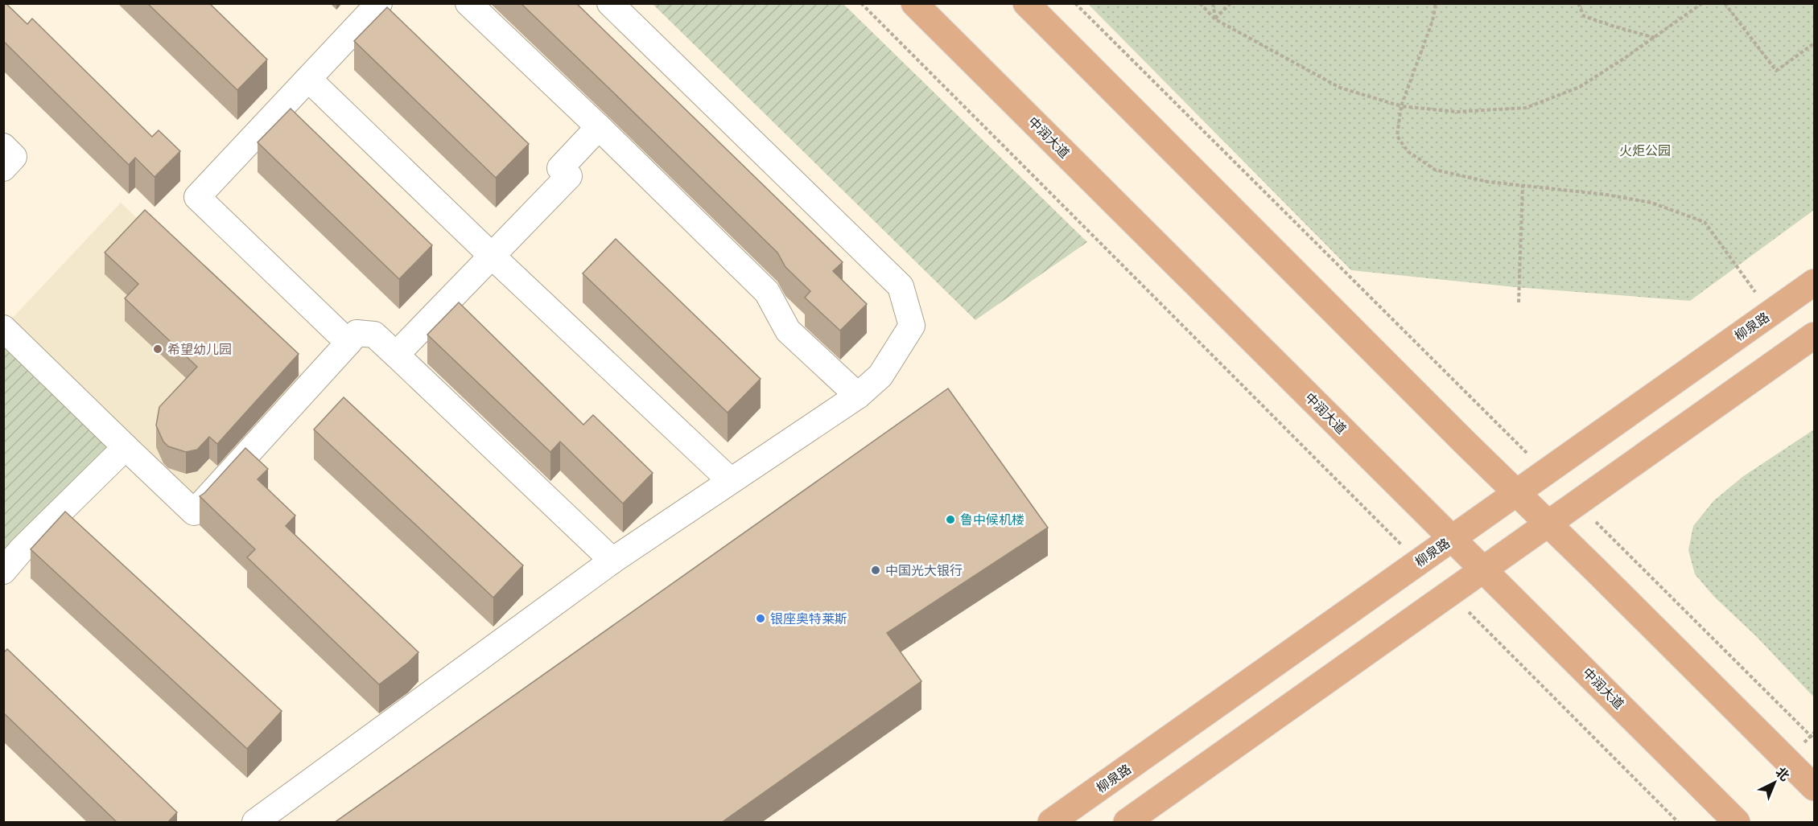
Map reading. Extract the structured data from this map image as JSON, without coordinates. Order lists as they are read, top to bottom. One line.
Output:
{"streets":{"main road":["中润大道","柳泉路"]},"crossings":[["中润大道","柳泉路"]],"parks":["火炬公园"],"places":["希望幼儿园","鲁中候机楼","中国光大银行","银座奥特莱斯"],"north":"top right"}
